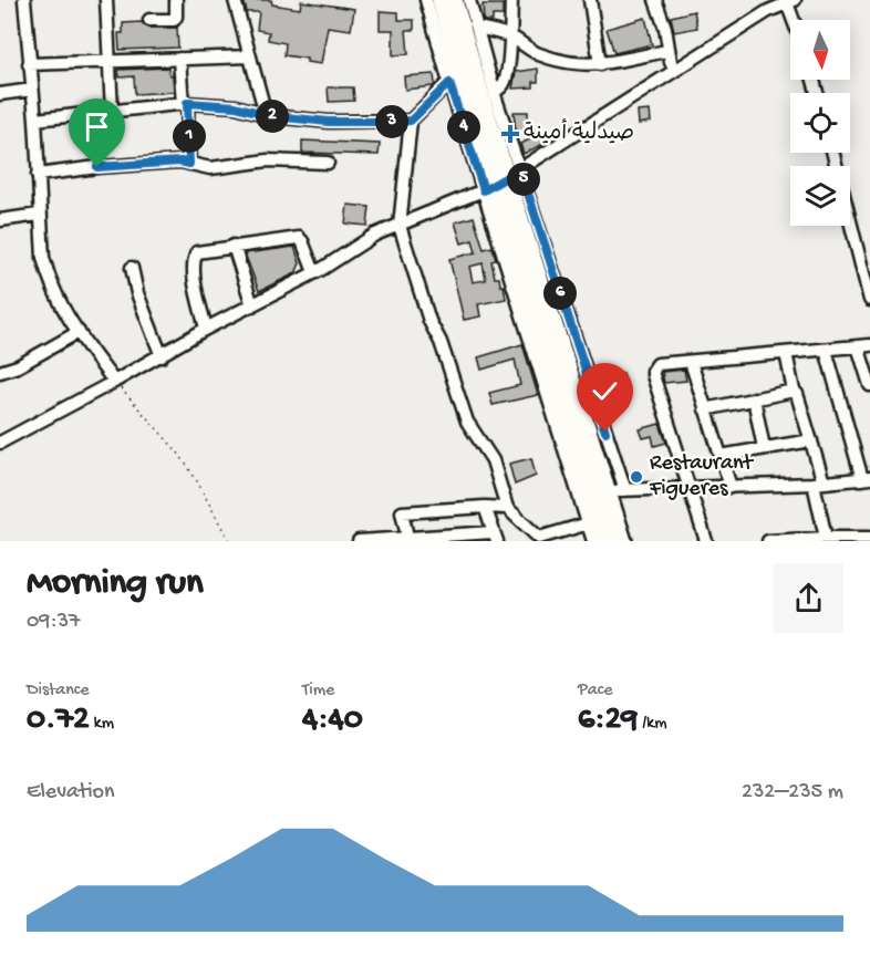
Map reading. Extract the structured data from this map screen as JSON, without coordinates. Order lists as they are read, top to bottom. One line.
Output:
{"places":{"health":["صيدلية أمينة"],"other":["Restaurant Figueres"]},"north":"bottom","page":{"pins":["2","3","4","1","5","6"],"heading":["Morning run","09:37"],"stats":[["Distance","0.72 km"],["Time","4:40"],["Pace","6:29 /km"]],"chart":["Elevation","232–235 m"]}}
